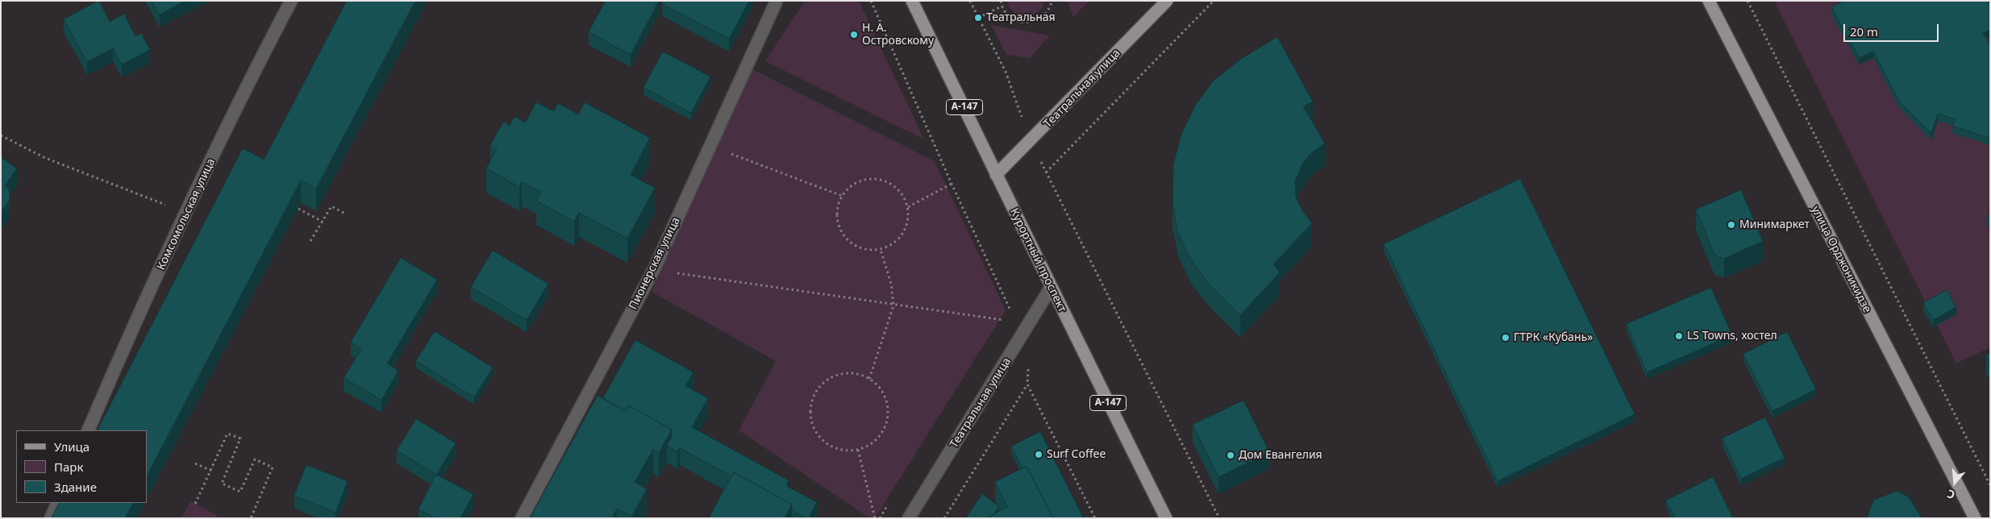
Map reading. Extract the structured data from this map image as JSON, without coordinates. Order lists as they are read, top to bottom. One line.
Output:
{"streets":{"main road":["Театральная улица","А-147","улица Орджоникидзе","Курортный проспект"],"street":["Комсомольская улица","Пионерская улица"]},"crossings":[["Театральная улица","Курортный проспект"]],"places":["Театральная","Н. А. Островскому","Минимаркет","LS Towns, хостел","ГТРК «Кубань»","Surf Coffee","Дом Евангелия"],"legend":["Улица","Парк","Здание"],"scale_bar":"20 m","north":"bottom"}
